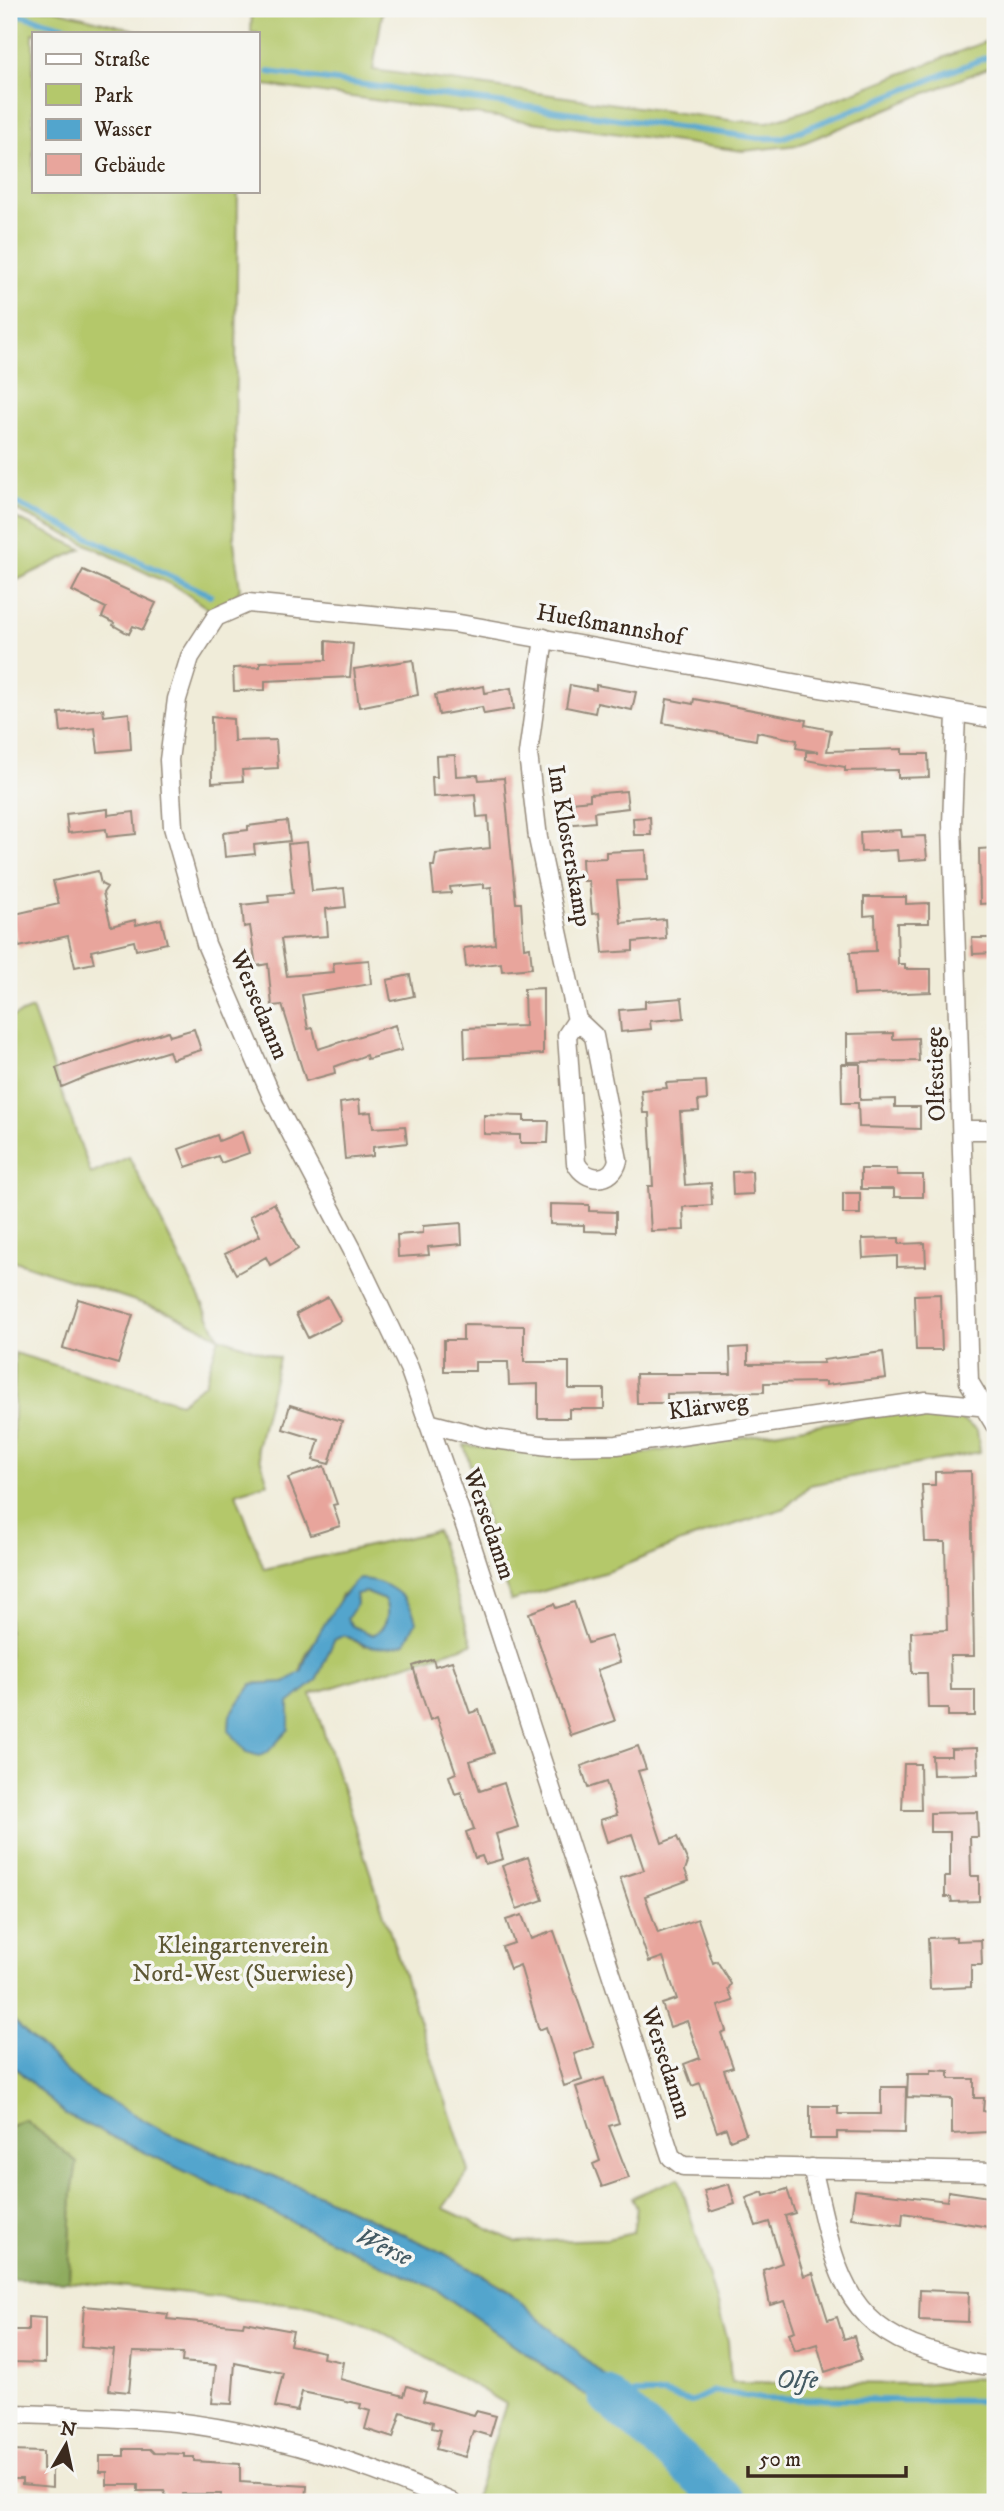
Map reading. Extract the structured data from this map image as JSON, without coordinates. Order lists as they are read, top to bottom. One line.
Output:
{"streets":{"street":["Hueßmannshof","Im Klosterskamp","Wersedamm","Olfestiege","Klärweg"]},"crossings":[["Hueßmannshof","Im Klosterskamp"],["Hueßmannshof","Wersedamm"],["Hueßmannshof","Olfestiege"],["Wersedamm","Klärweg"],["Olfestiege","Klärweg"]],"water":["Werse","Olfe"],"parks":["Kleingartenverein Nord-West (Suerwiese)"],"legend":["Straße","Park","Wasser","Gebäude"],"scale_bar":"50 m","north":"top"}
